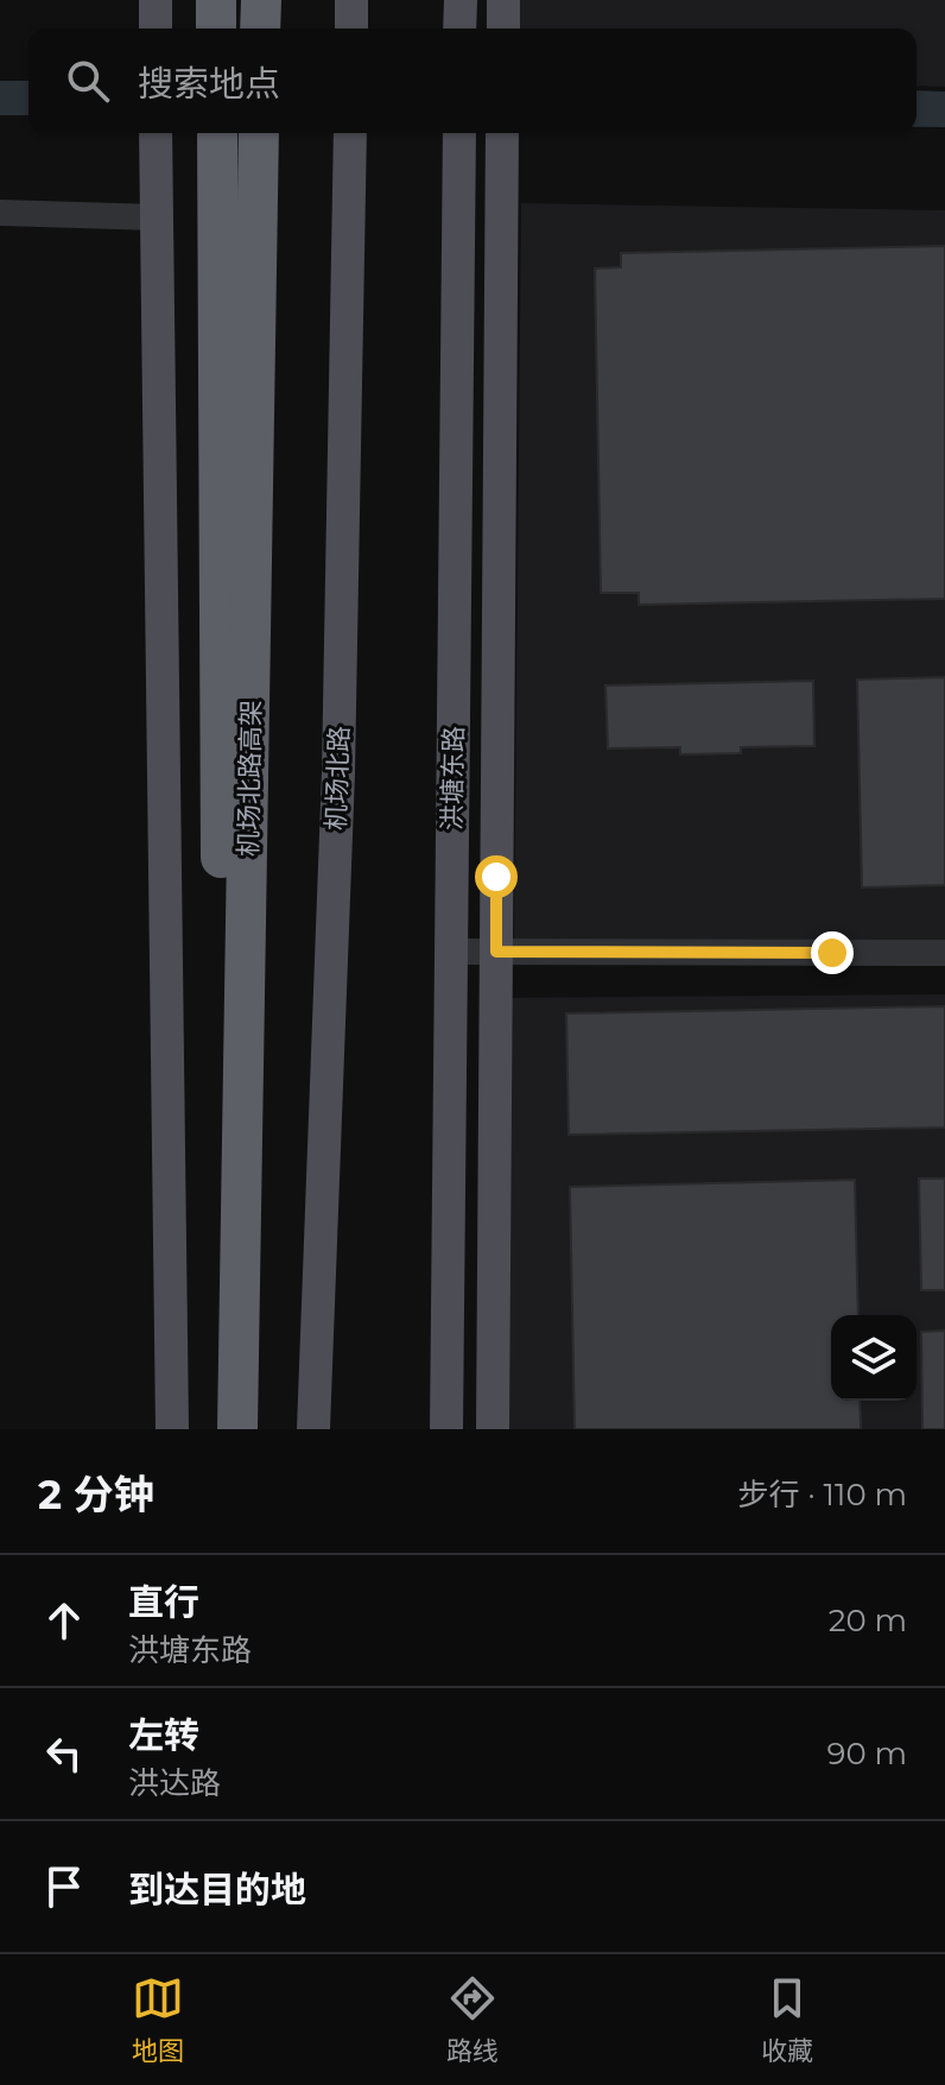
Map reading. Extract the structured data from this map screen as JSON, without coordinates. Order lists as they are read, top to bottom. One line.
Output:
{"streets":{"highway":["机场北路高架"],"main road":["机场北路","洪塘东路"]},"page":{"search":"搜索地点","heading":["2 分钟","步行 · 110 m"],"list":[["直行","洪塘东路","20 m"],["左转","洪达路","90 m"],"到达目的地"],"nav":["地图","路线","收藏"]}}
